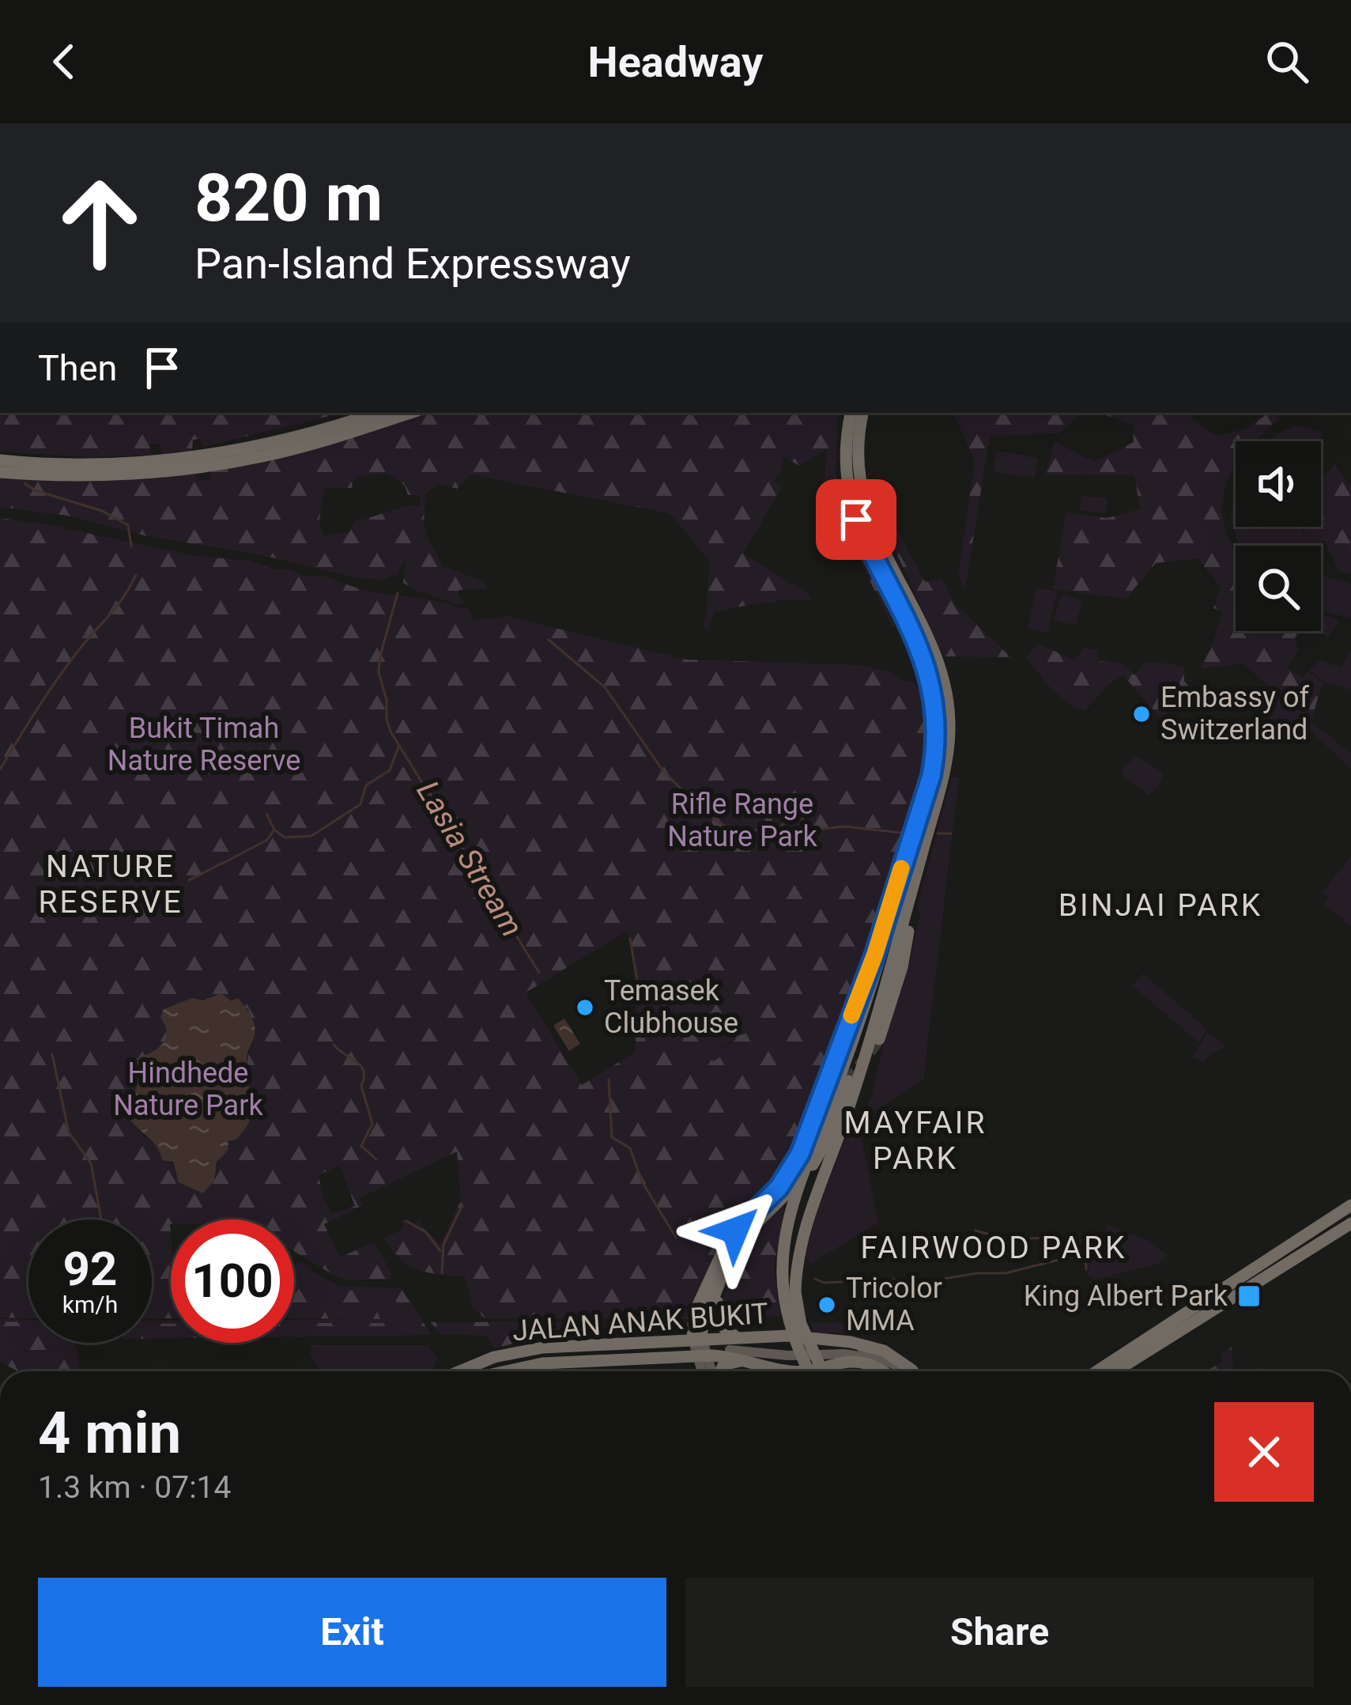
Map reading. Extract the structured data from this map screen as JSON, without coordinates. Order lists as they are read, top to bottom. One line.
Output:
{"streets":{"highway":["JALAN ANAK BUKIT"]},"districts":["NATURE RESERVE","BINJAI PARK","MAYFAIR PARK","FAIRWOOD PARK"],"water":["Lasia Stream"],"parks":["Bukit Timah Nature Reserve","Rifle Range Nature Park","Hindhede Nature Park"],"places":{"other":["Embassy of Switzerland","Temasek Clubhouse","Tricolor MMA"],"transit":["King Albert Park"]},"page":{"header":"Headway","turn":["820 m","Pan-Island Expressway"],"then":"Then","speed":"92 km/h","limit":"100","heading":["4 min","1.3 km · 07:14"],"buttons":["Exit","Share"]}}
